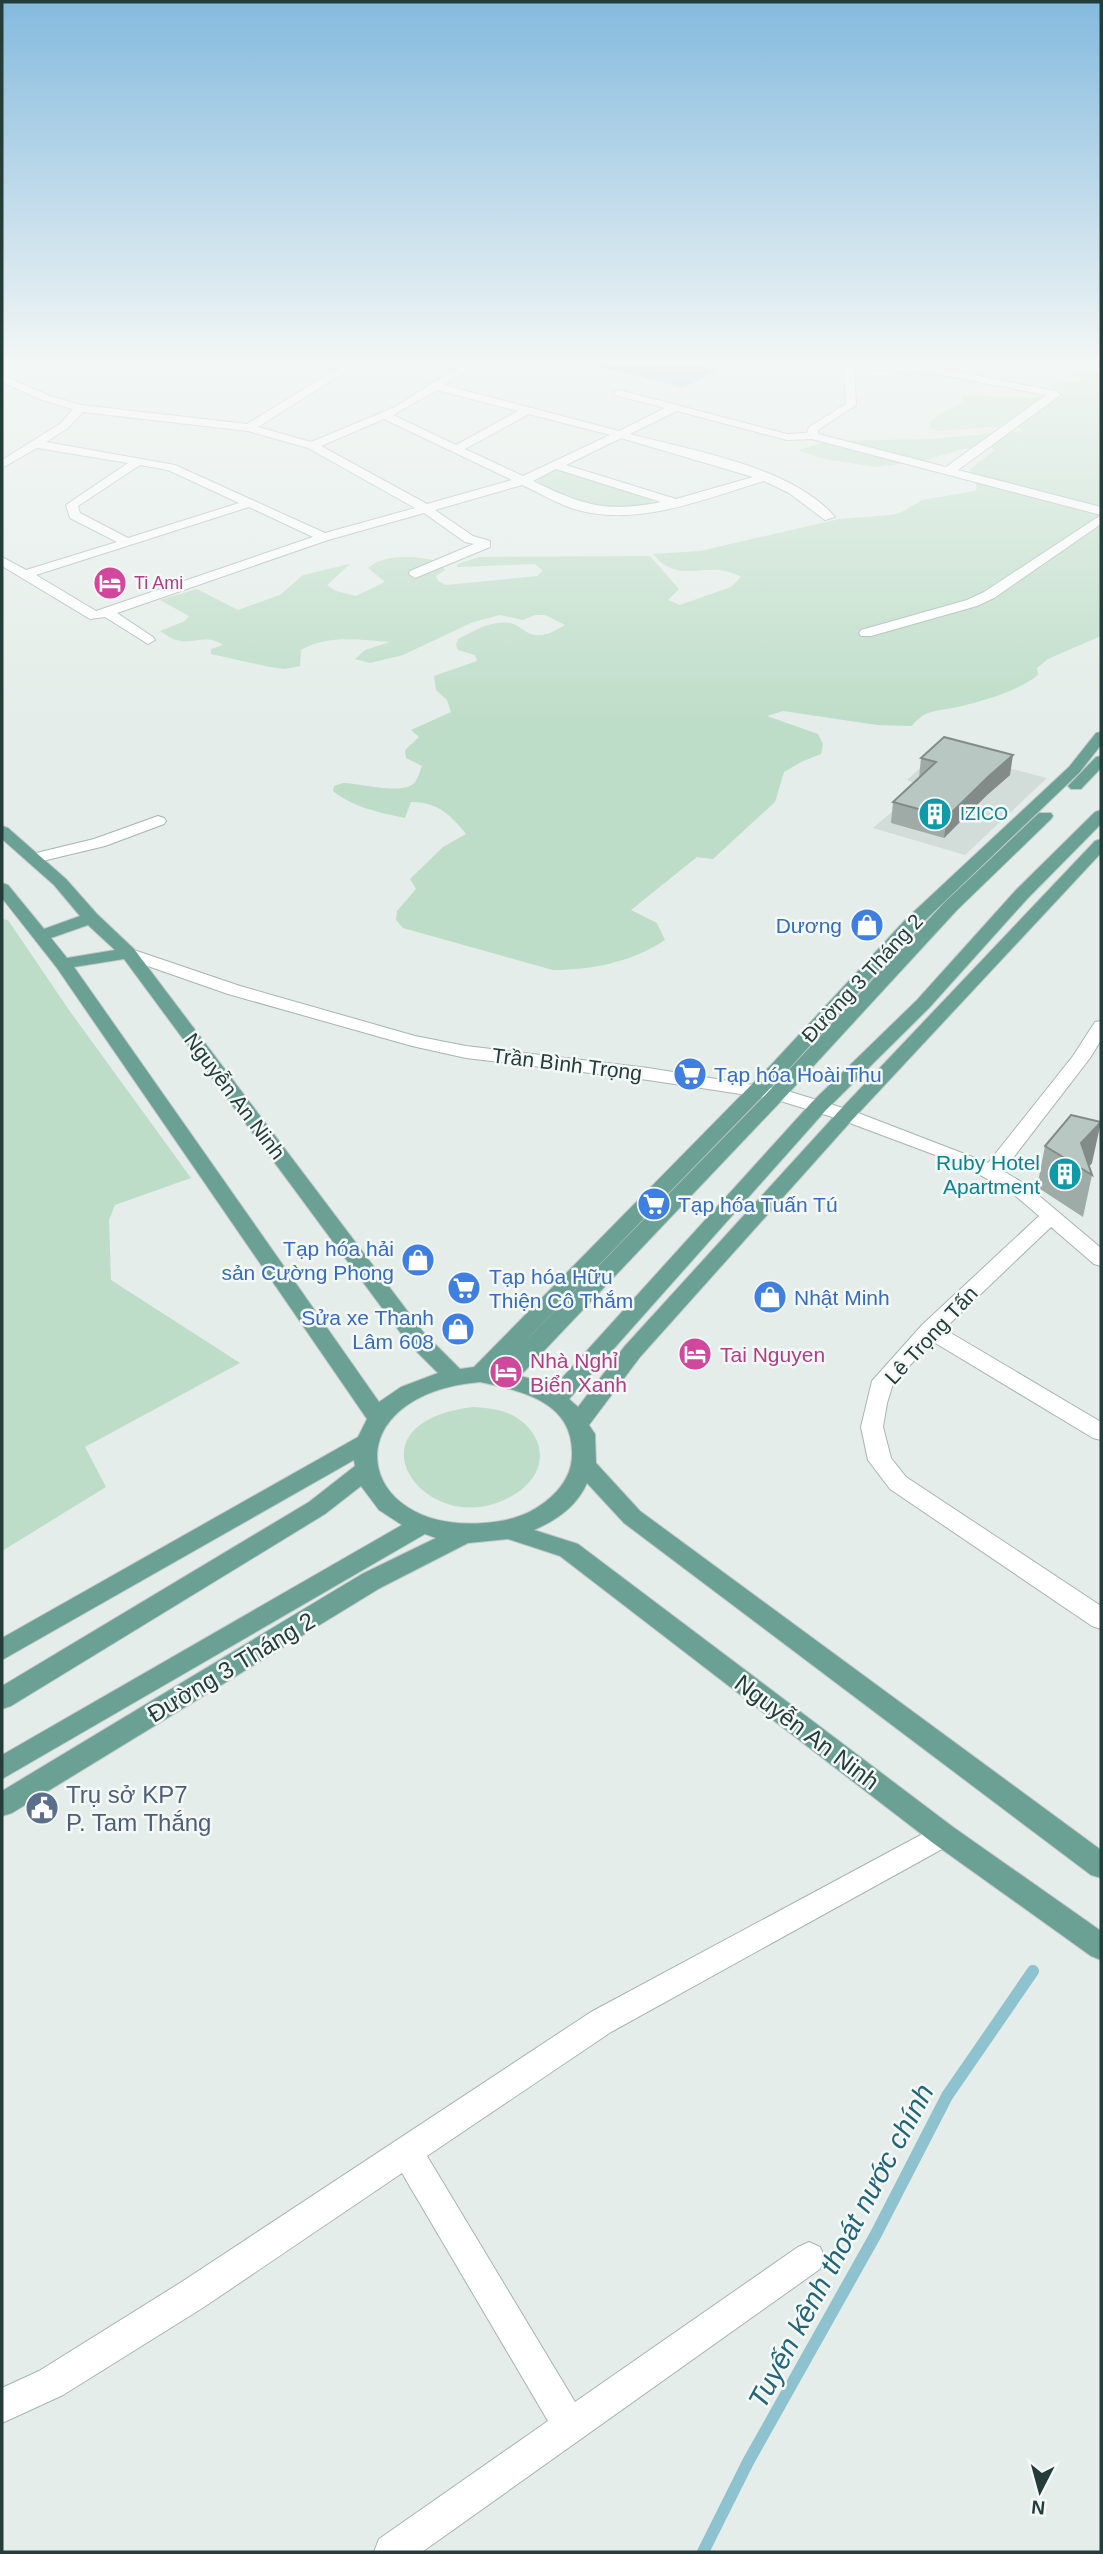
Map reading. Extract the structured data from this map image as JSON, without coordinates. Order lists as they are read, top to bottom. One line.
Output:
{"streets":{"main road":["Đường 3 Tháng 2","Nguyễn An Ninh"],"street":["Trần Bình Trọng","Lê Trọng Tấn"]},"crossings":[["Đường 3 Tháng 2","Trần Bình Trọng"],["Đường 3 Tháng 2","Nguyễn An Ninh"],["Trần Bình Trọng","Nguyễn An Ninh"],["Trần Bình Trọng","Lê Trọng Tấn"]],"water":["Tuyến kênh thoát nước chính"],"places":{"hotel":["Ti Ami","Tai Nguyen","Nhà Nghỉ Biển Xanh"],"building":["IZICO","Ruby Hotel Apartment"],"shop":["Dương","Tạp hóa hải sản Cường Phong","Nhật Minh","Sửa xe Thanh Lâm 608"],"supermarket":["Tạp hóa Hoài Thu","Tạp hóa Tuấn Tú","Tạp hóa Hữu Thiện Cô Thắm"],"public building":["Trụ sở KP7 P. Tam Thắng"]},"north":"bottom"}
